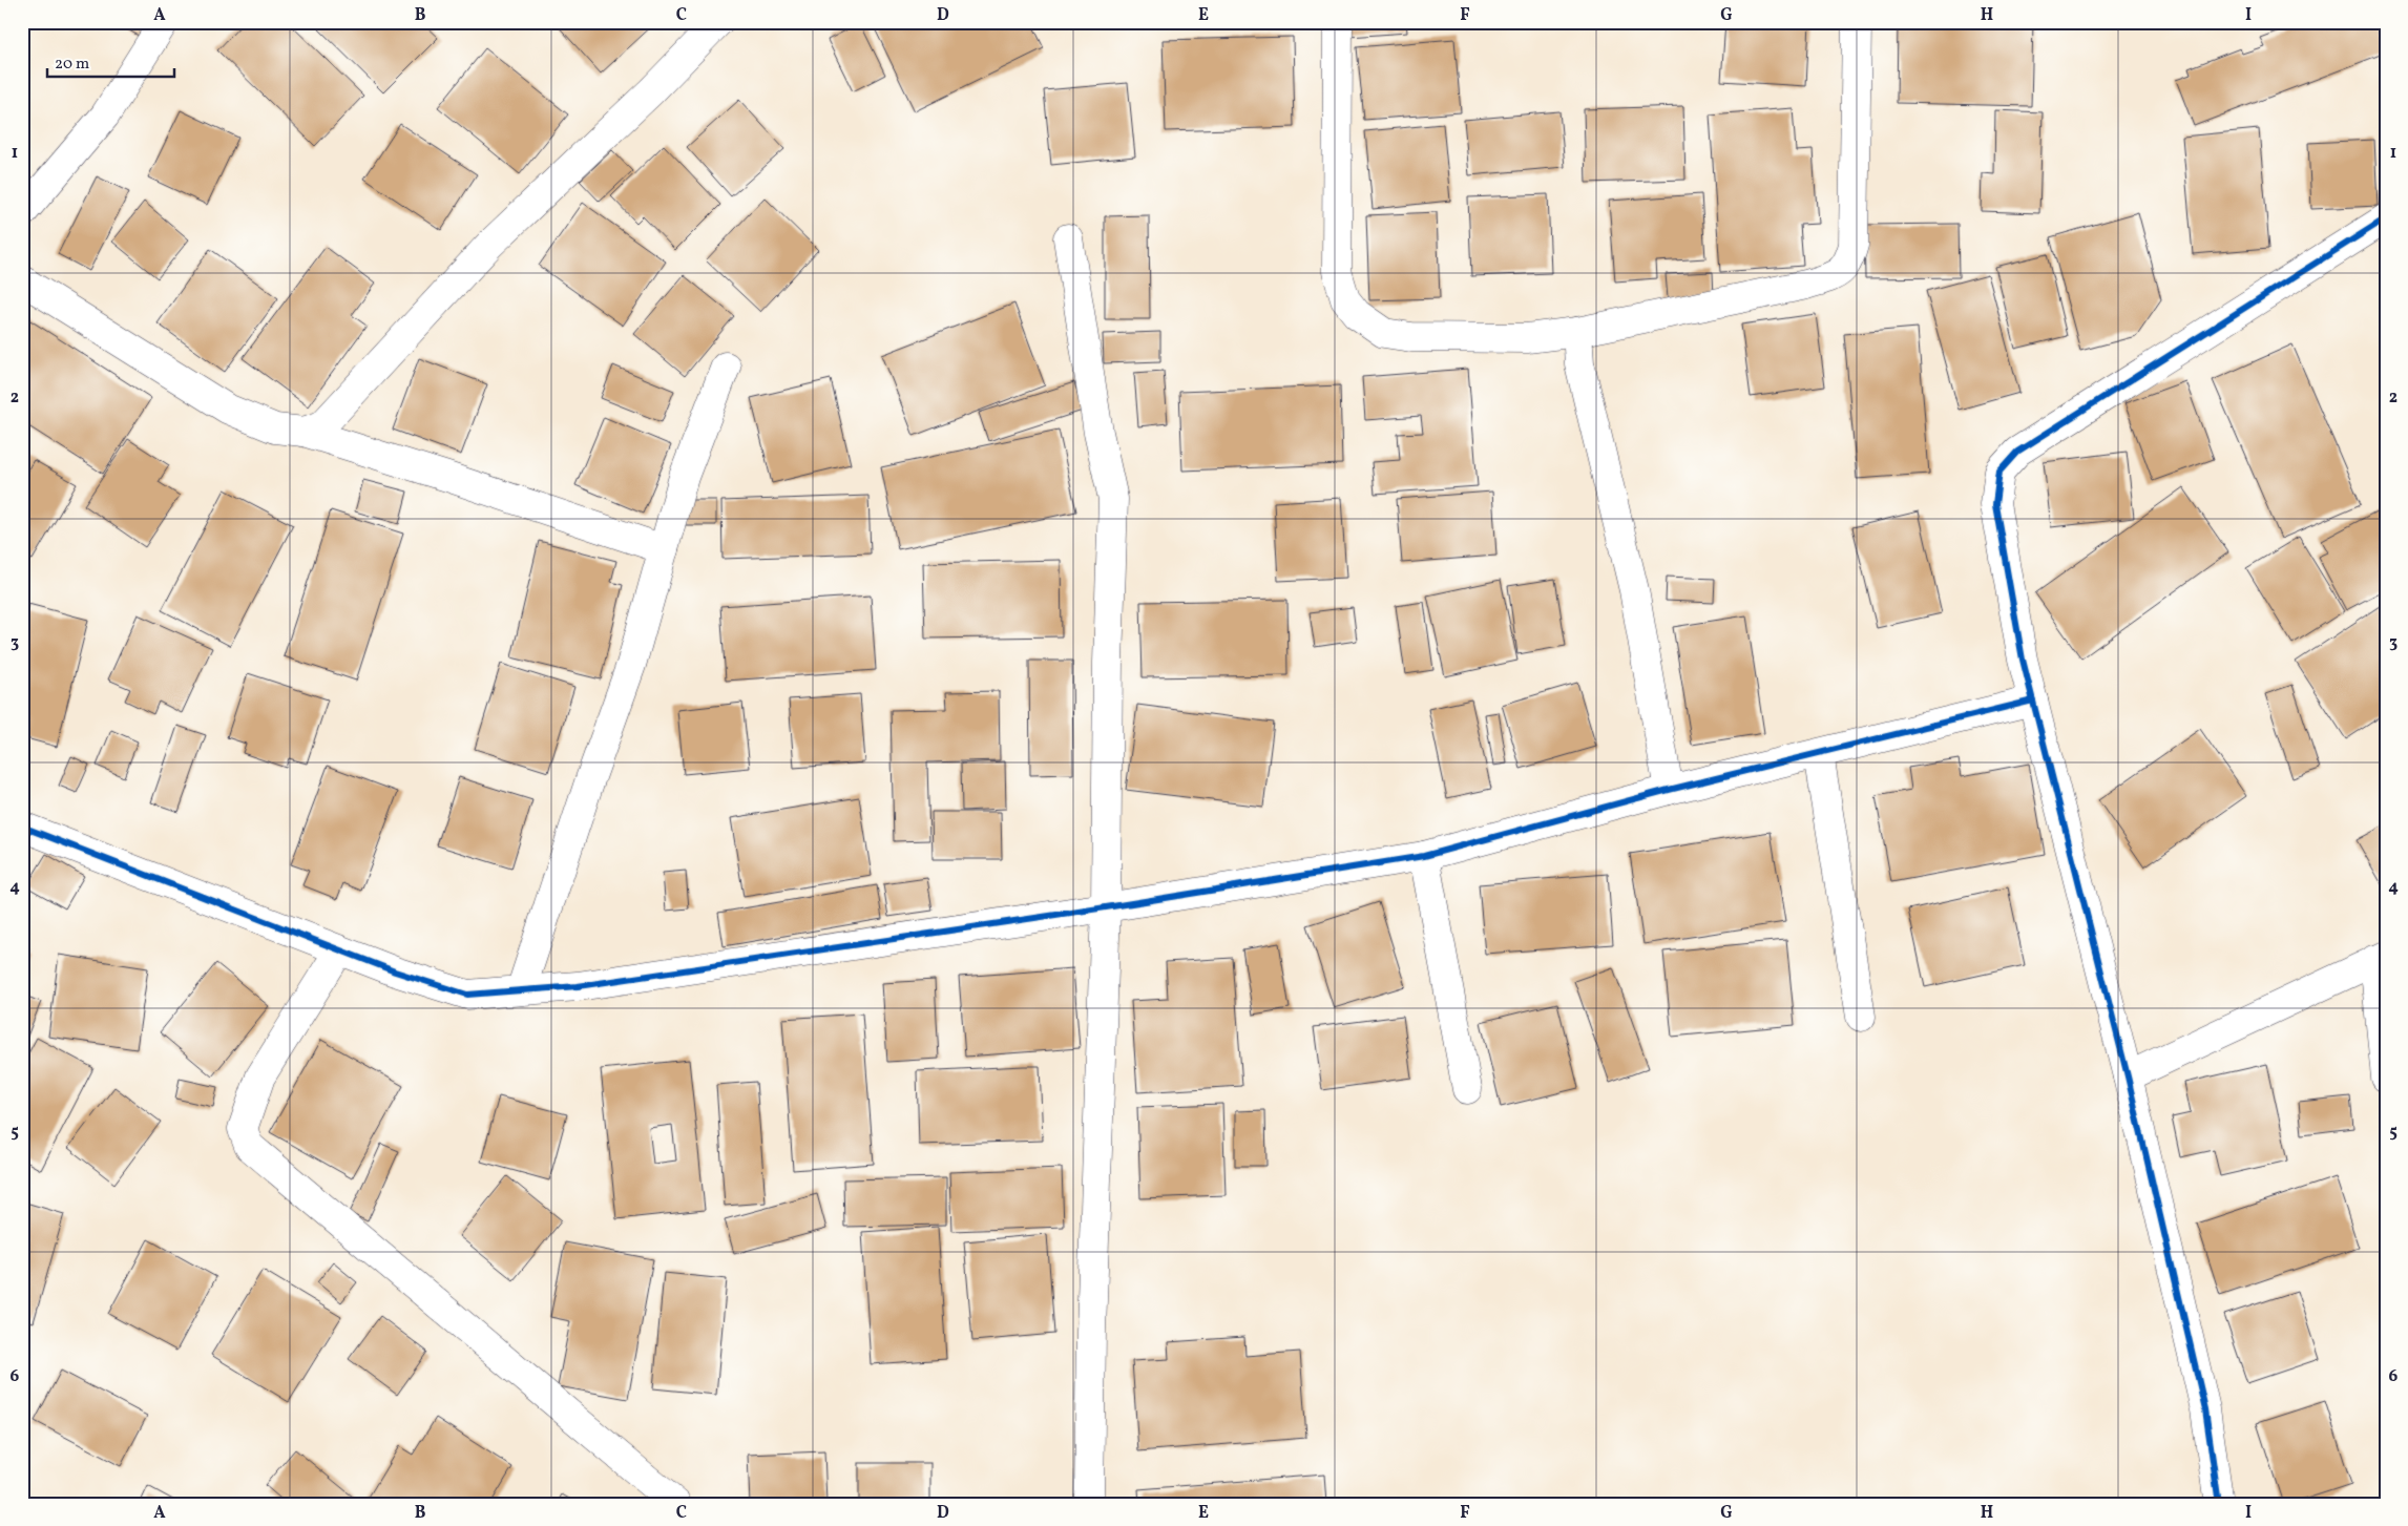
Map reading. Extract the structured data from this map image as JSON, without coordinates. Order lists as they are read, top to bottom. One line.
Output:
{"scale_bar":"20 m","grid":{"columns":["A","B","C","D","E","F","G","H","I"],"rows":["1","2","3","4","5","6"]}}
